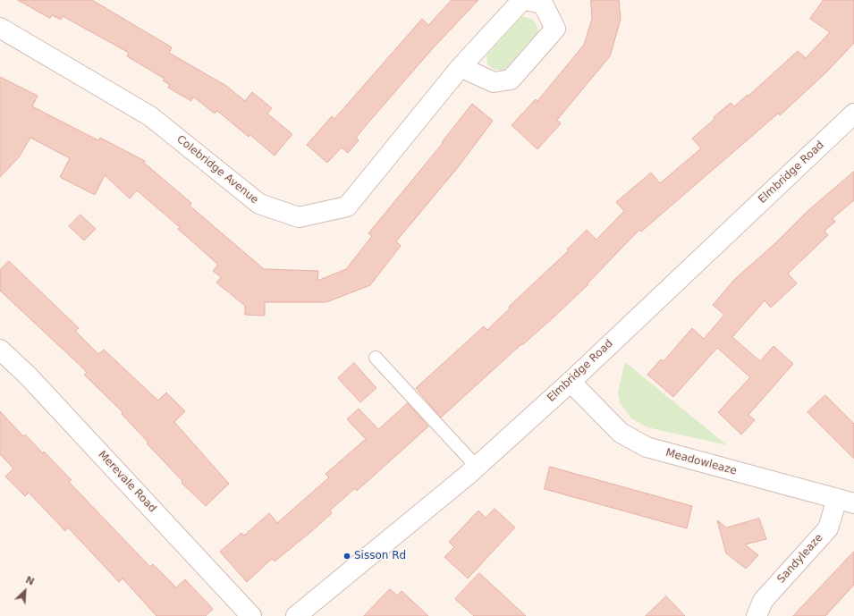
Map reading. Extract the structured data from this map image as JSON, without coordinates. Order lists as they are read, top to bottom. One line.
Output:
{"streets":{"street":["Colebridge Avenue","Elmbridge Road","Meadowleaze","Merevale Road","Sandyleaze"]},"crossings":[["Elmbridge Road","Meadowleaze"],["Meadowleaze","Sandyleaze"]],"places":["Sisson Rd"],"north":"top right"}
